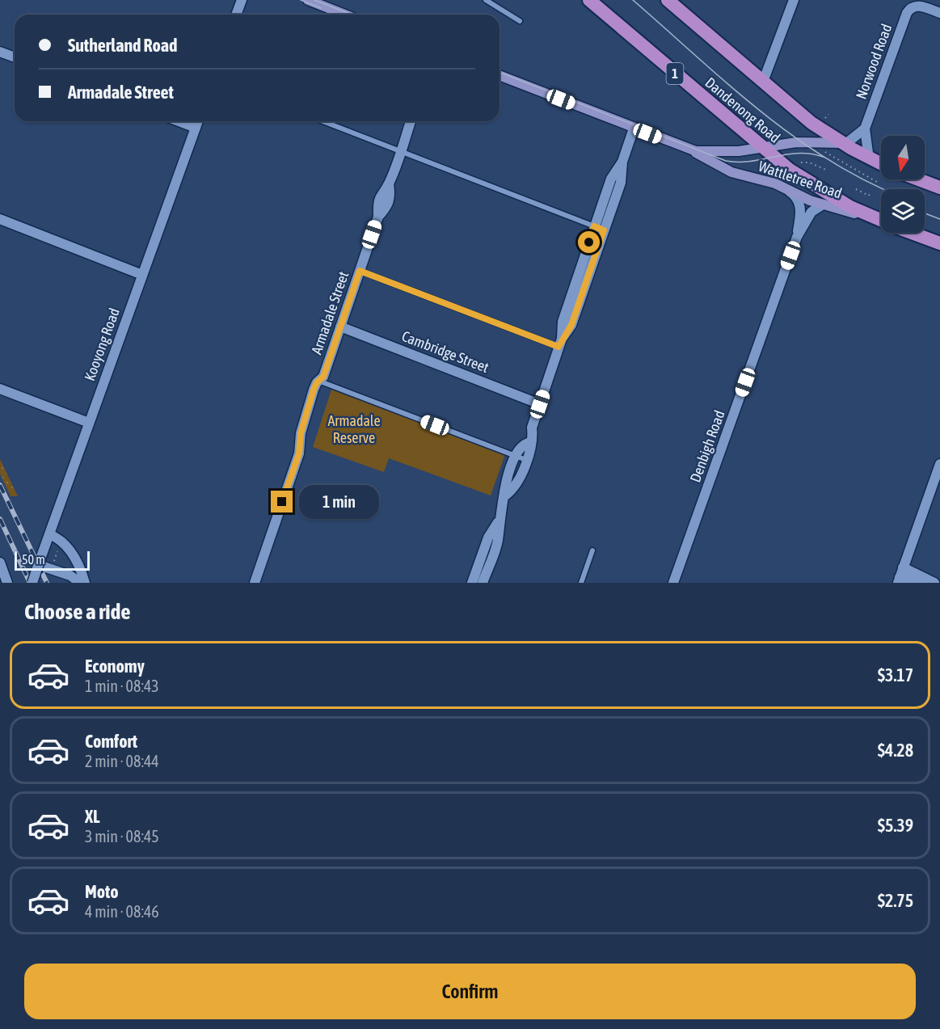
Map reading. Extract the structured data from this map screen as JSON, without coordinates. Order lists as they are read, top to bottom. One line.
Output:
{"streets":{"highway":["1","Dandenong Road"],"main road":["Wattletree Road"],"street":["Norwood Road","Armadale Street","Kooyong Road","Cambridge Street","Denbigh Road"]},"crossings":[["Dandenong Road","Wattletree Road"],["Wattletree Road","Denbigh Road"],["Armadale Street","Cambridge Street"]],"parks":["Armadale Reserve"],"scale_bar":"50 m","north":"bottom","page":{"banner":["Sutherland Road","Armadale Street"],"bubble":"1 min","scale":"50 m","heading":"Choose a ride","list":[{"name":"Economy","note":"1 min · 08:43","value":"$3.17"},{"name":"Comfort","note":"2 min · 08:44","value":"$4.28"},{"name":"XL","note":"3 min · 08:45","value":"$5.39"},{"name":"Moto","note":"4 min · 08:46","value":"$2.75"}],"buttons":"Confirm"}}
